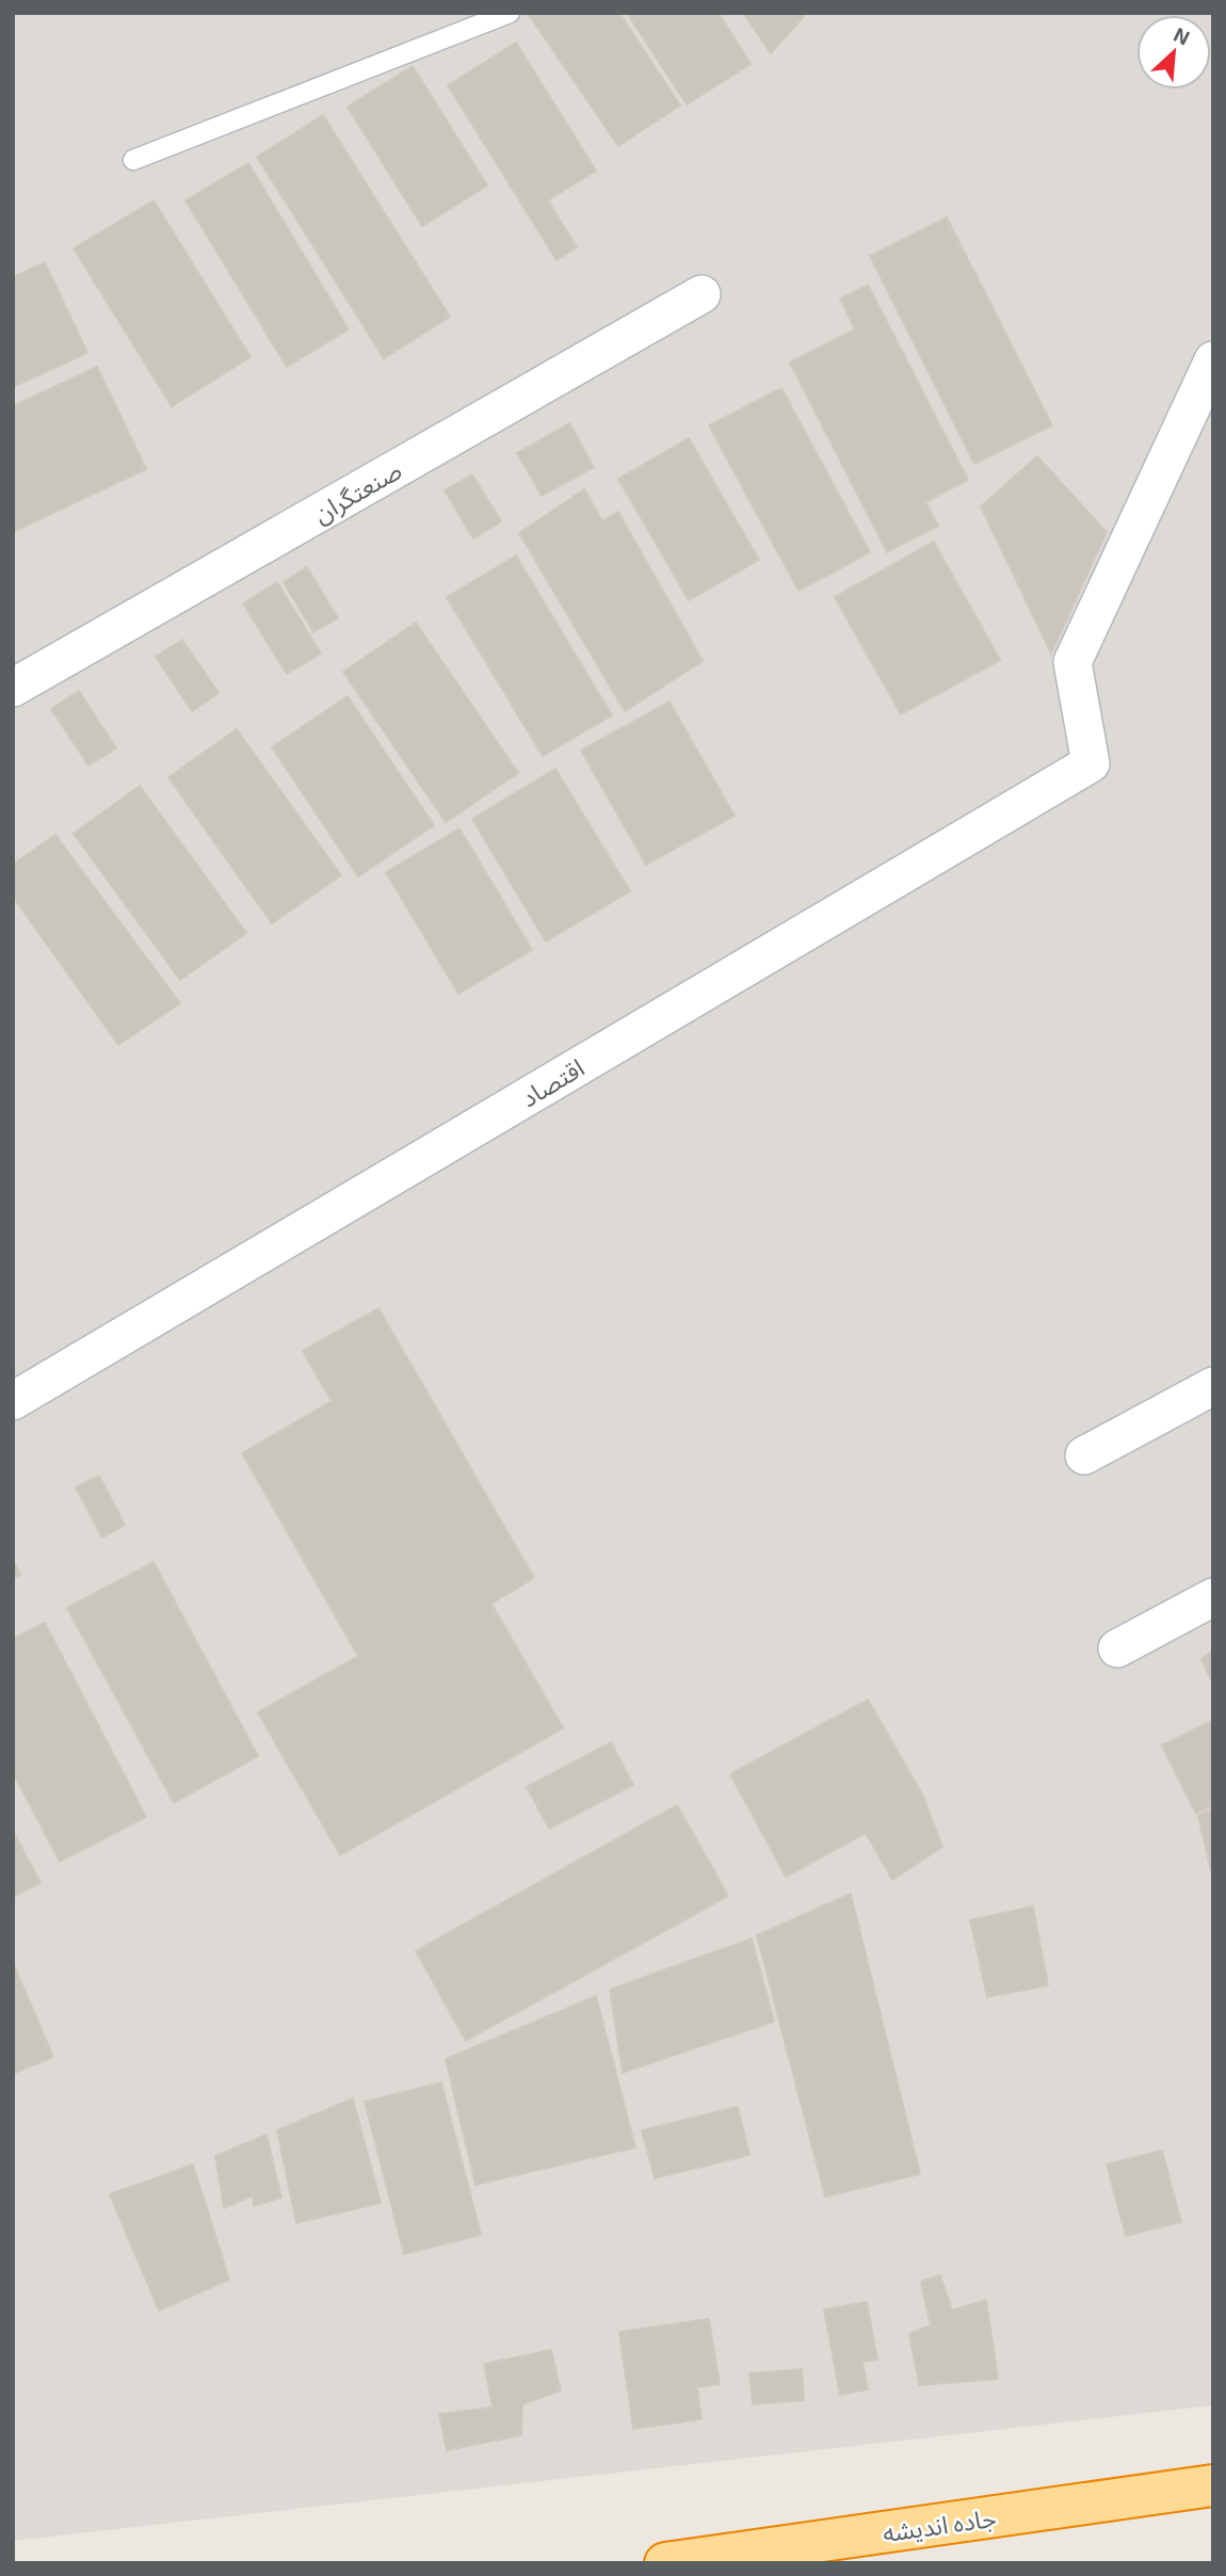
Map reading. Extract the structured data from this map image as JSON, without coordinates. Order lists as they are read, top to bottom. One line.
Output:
{"streets":{"highway":["جاده اندیشه"],"street":["صنعتگران","اقتصاد"]},"north":"top right"}
